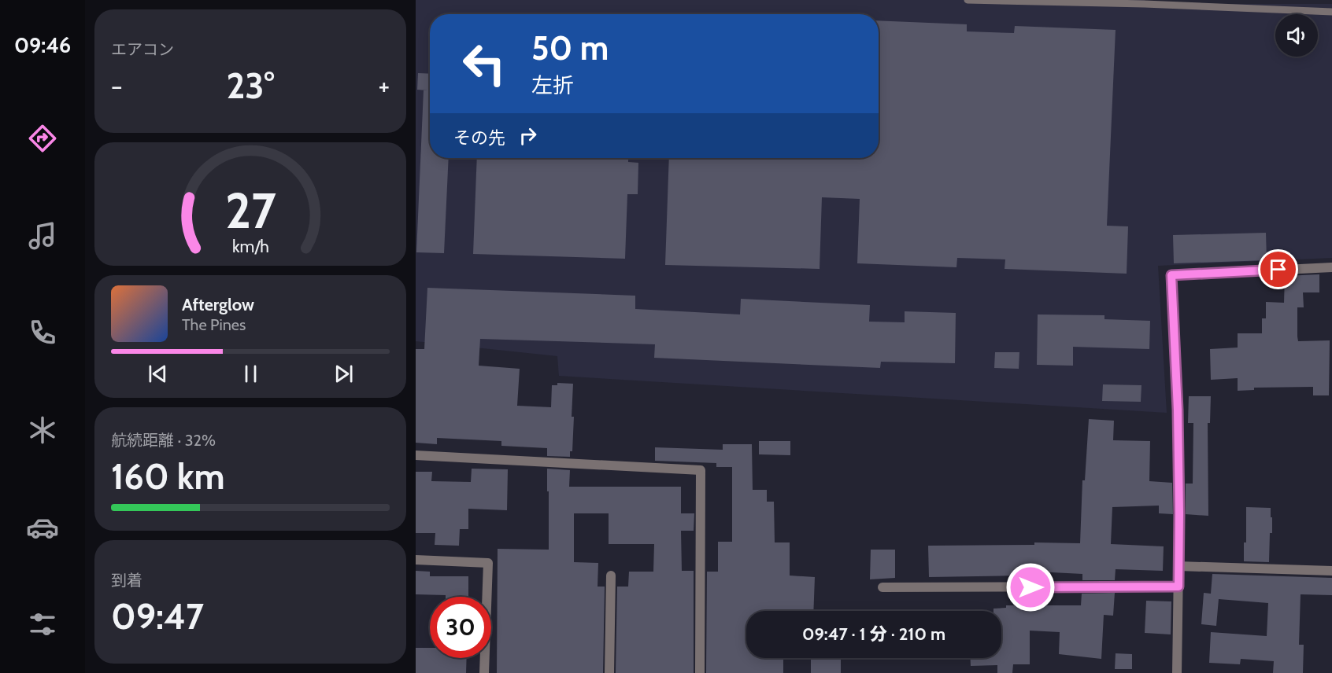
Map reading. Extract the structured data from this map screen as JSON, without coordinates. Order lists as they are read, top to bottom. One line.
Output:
{"page":{"tabs":"09:46","tile":["エアコン",["航続距離 · 32%","160 km"],["到着","09:47"]],"turn":["50 m","左折"],"heat":["−","23°","+"],"then":"その先","song":["Afterglow","The Pines"],"limit":"30","trip":"09:47 · 1 分 · 210 m","gauge":["27","km/h"]}}
